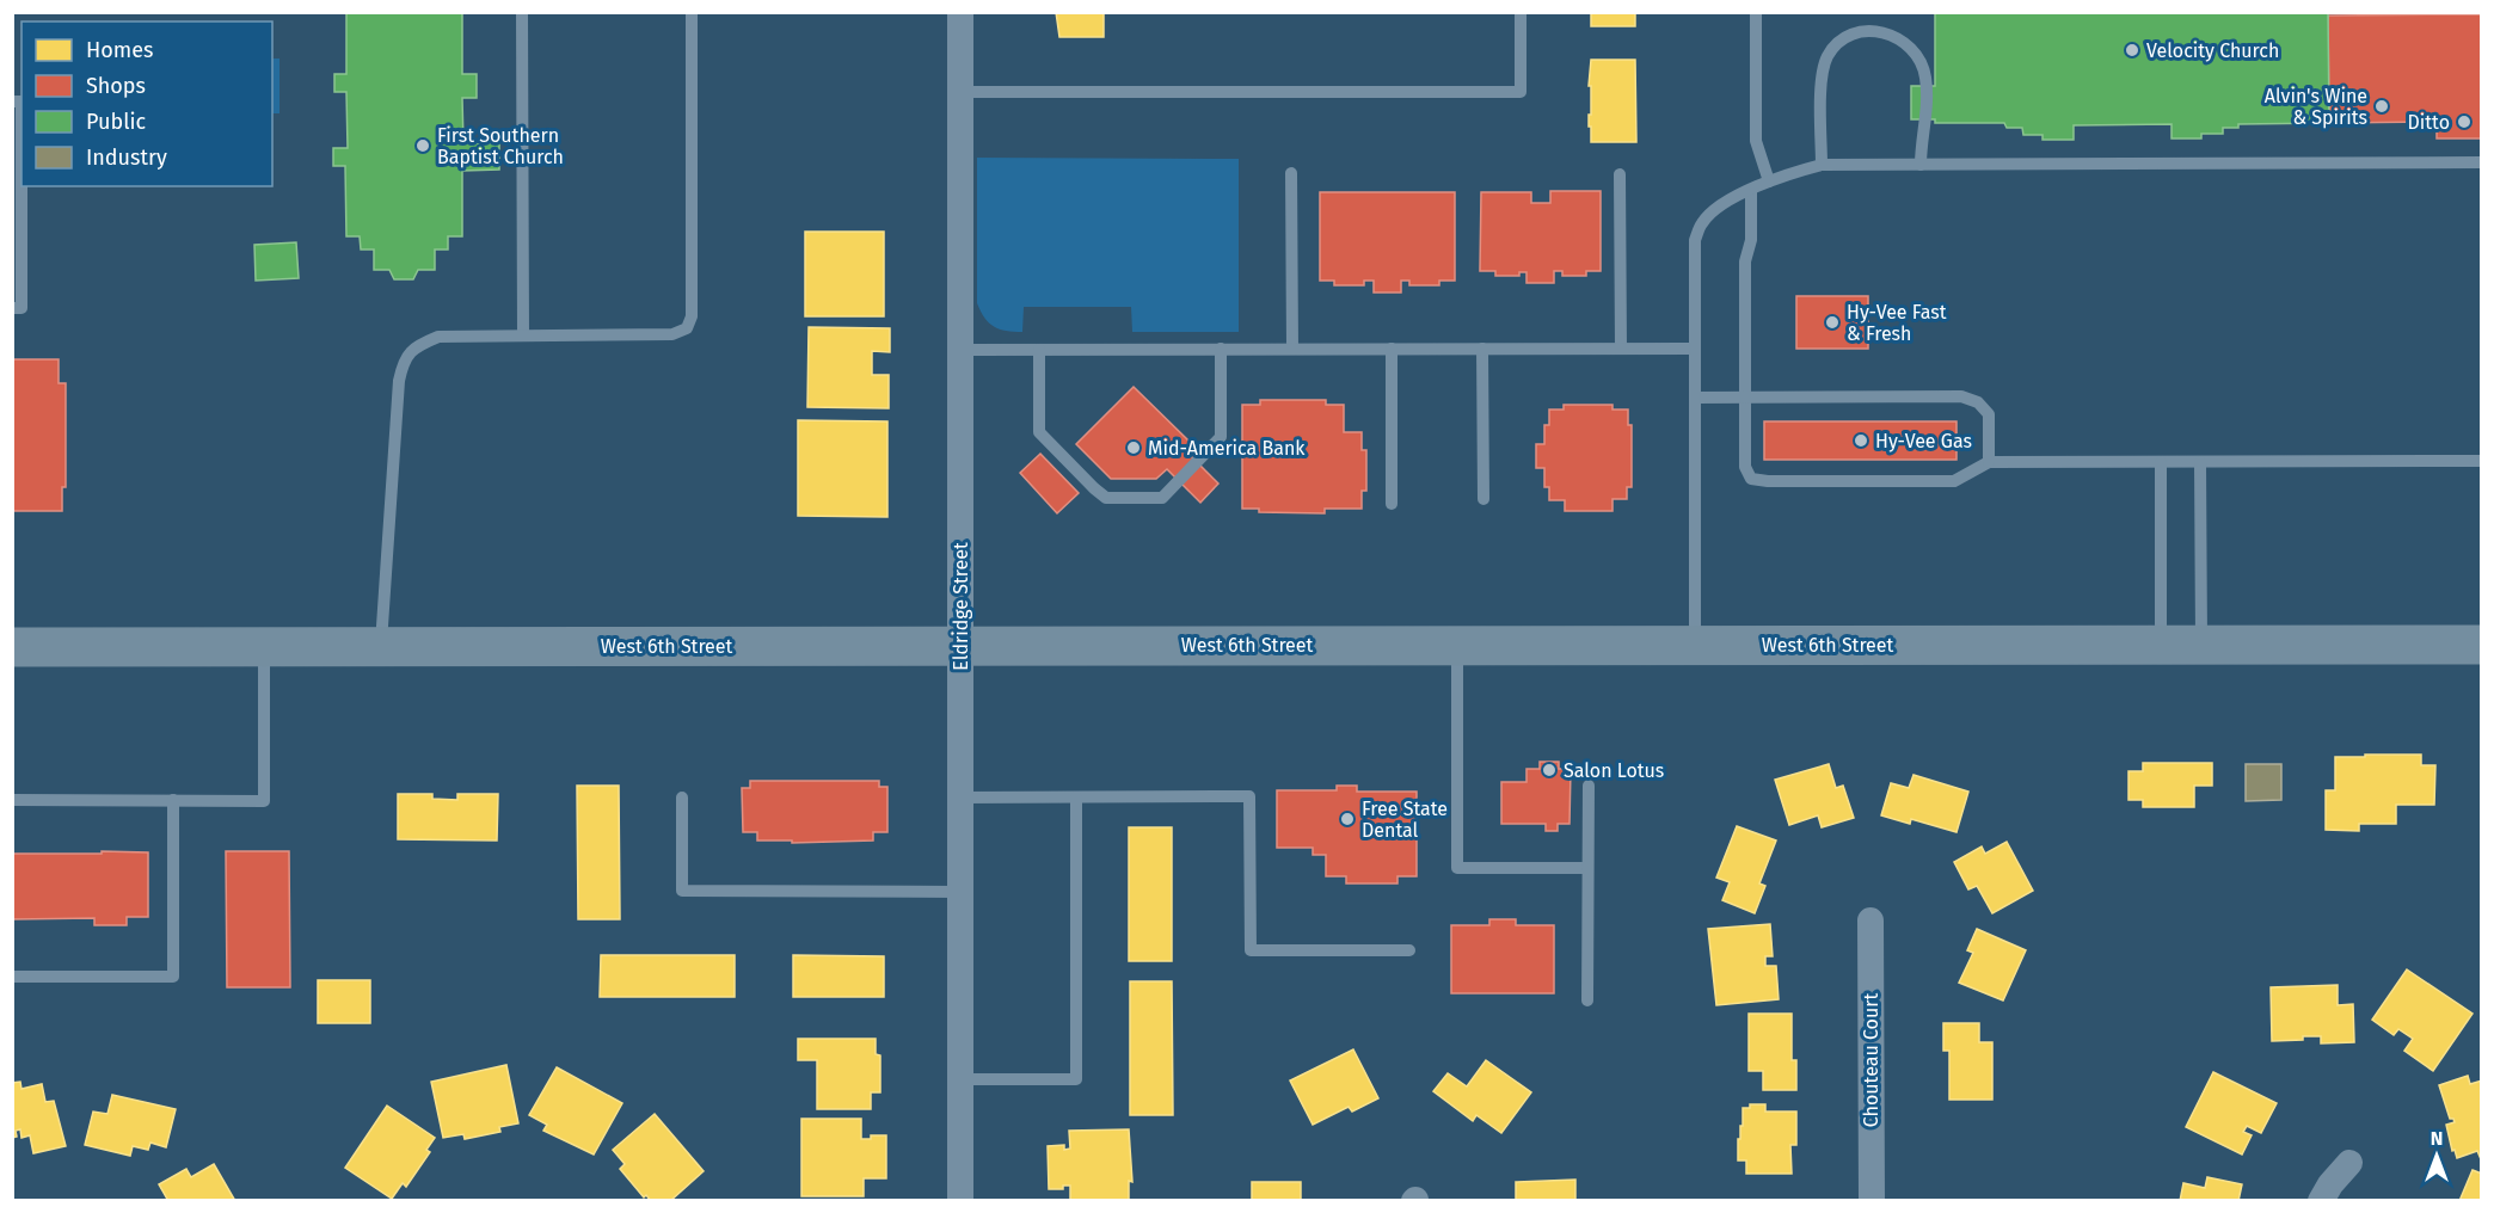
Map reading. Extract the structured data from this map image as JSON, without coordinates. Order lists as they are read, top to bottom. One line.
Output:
{"streets":{"main road":["West 6th Street"],"street":["Eldridge Street","Chouteau Court"]},"crossings":[["Eldridge Street","West 6th Street"]],"places":["Velocity Church","Alvin's Wine & Spirits","Ditto","First Southern Baptist Church","Hy-Vee Fast & Fresh","Hy-Vee Gas","Mid-America Bank","Salon Lotus","Free State Dental"],"legend":["Homes","Shops","Public","Industry"],"north":"top"}
